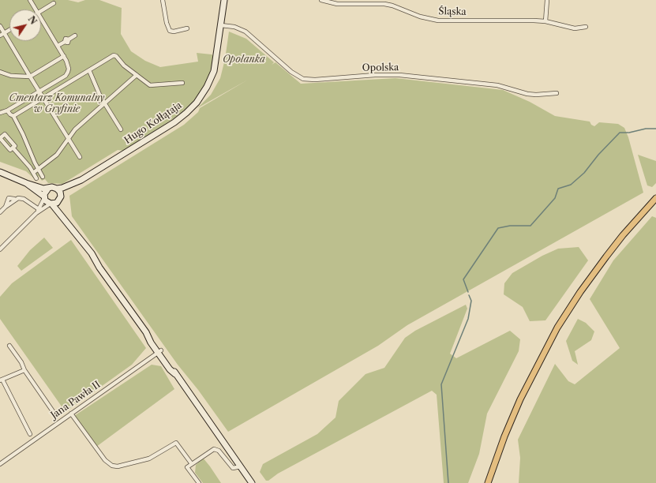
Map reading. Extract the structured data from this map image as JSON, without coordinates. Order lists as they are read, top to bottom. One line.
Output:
{"streets":{"main road":["Hugo Kołłątaja"],"street":["Śląska","Opolska","Jana Pawła II"]},"crossings":[["Opolska","Hugo Kołłątaja"]],"parks":["Opolanka","Cmentarz Komunalny w Gryfinie"],"north":"top right"}
